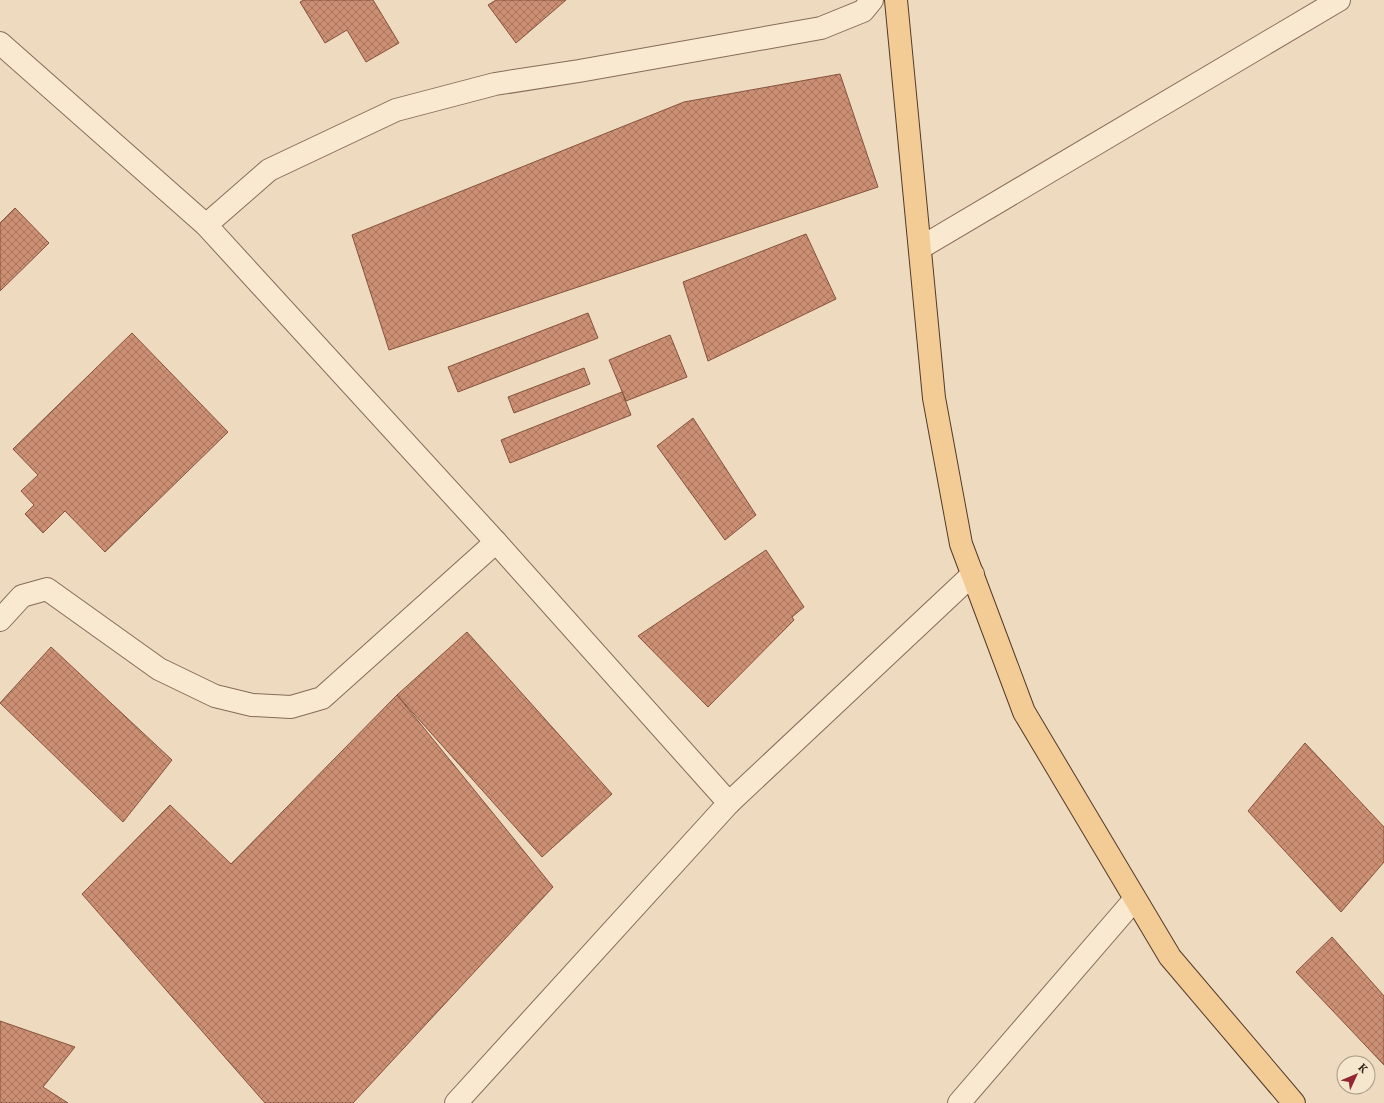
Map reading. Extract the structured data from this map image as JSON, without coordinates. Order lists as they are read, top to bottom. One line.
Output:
{"north":"top right"}
